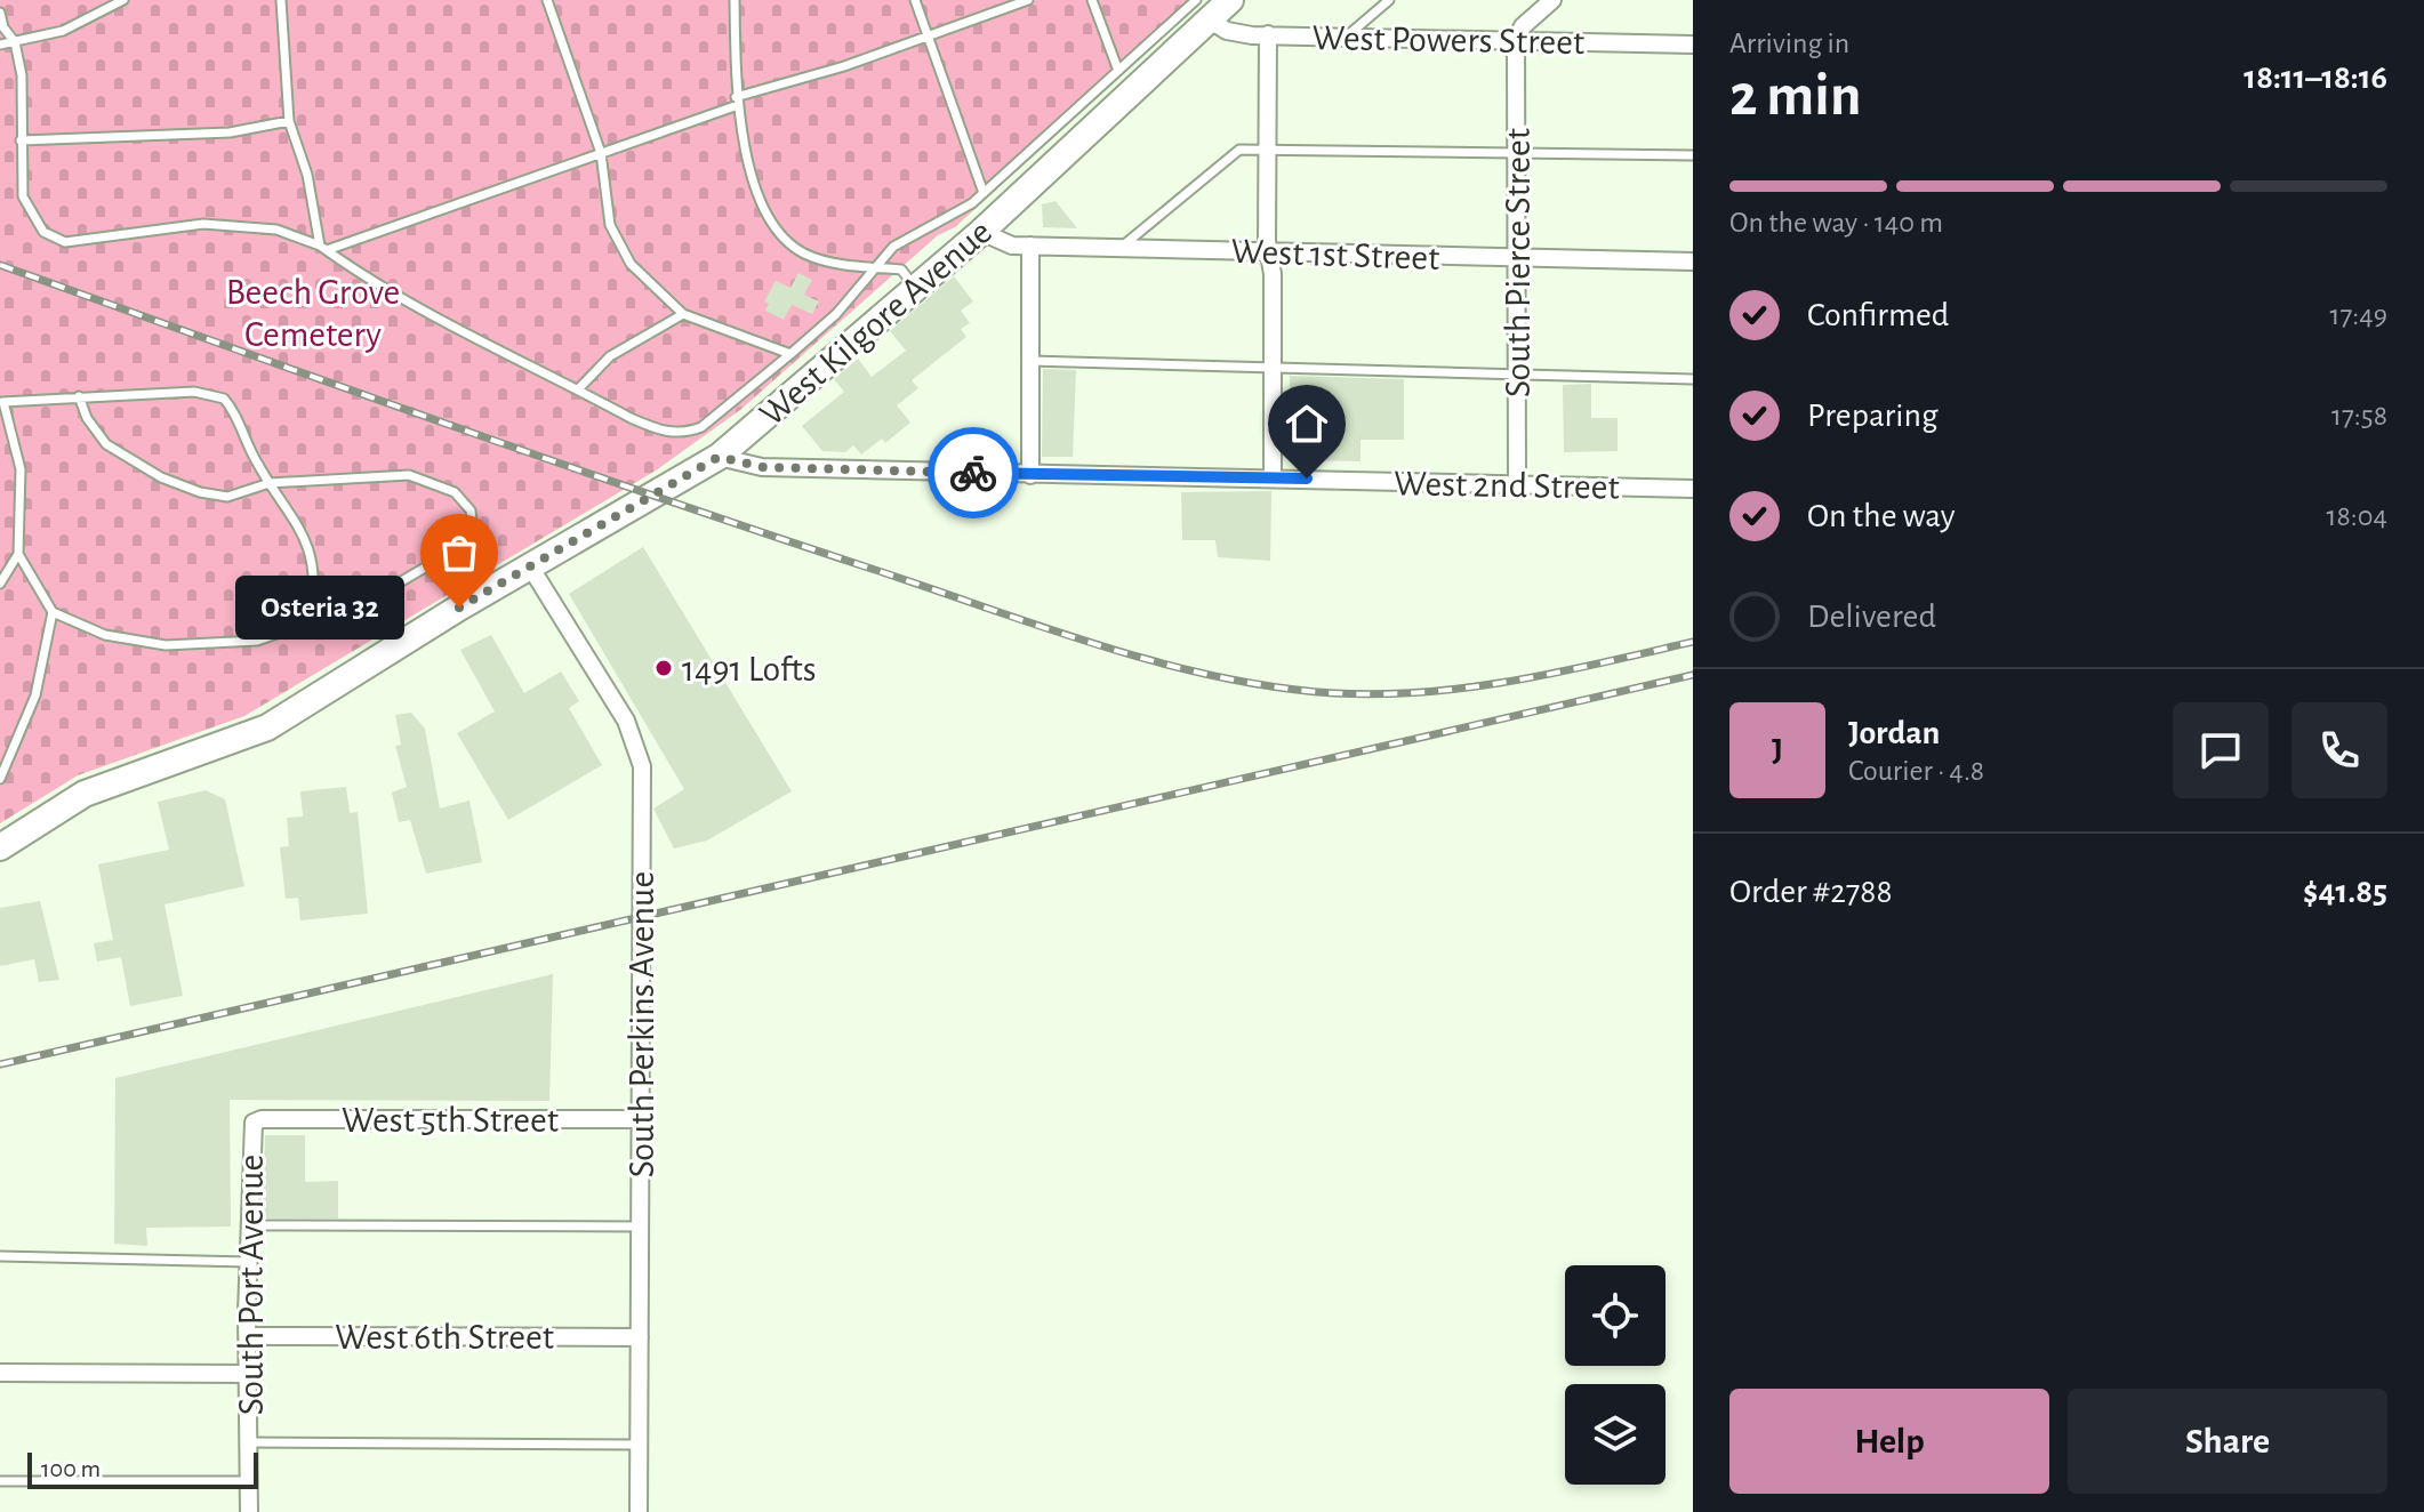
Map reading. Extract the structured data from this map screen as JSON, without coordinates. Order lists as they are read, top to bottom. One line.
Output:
{"streets":{"main road":["West Kilgore Avenue"],"street":["West Powers Street","West 1st Street","South Pierce Street","West 2nd Street","South Perkins Avenue","West 5th Street","South Port Avenue","West 6th Street"]},"crossings":[["West Powers Street","South Pierce Street"],["West Powers Street","West Kilgore Avenue"],["West 1st Street","South Pierce Street"],["West 1st Street","West Kilgore Avenue"],["South Pierce Street","West 2nd Street"],["West Kilgore Avenue","West 2nd Street"],["West Kilgore Avenue","South Perkins Avenue"],["South Perkins Avenue","West 5th Street"],["South Perkins Avenue","West 6th Street"],["West 5th Street","South Port Avenue"],["South Port Avenue","West 6th Street"]],"parks":["Beech Grove Cemetery"],"places":["Osteria 32","1491 Lofts"],"scale_bar":"100 m","page":{"heading":["2 min","Arriving in","18:11–18:16"],"panel":["Jordan","Courier · 4.8","Order #2788","$41.85"],"bar":"On the way · 140 m","list":[["Confirmed","17:49"],["Preparing","17:58"],["On the way","18:04"],"Delivered"],"bubble":"Osteria 32","round":"J","buttons":["Help","Share"],"scale":"100 m"}}
